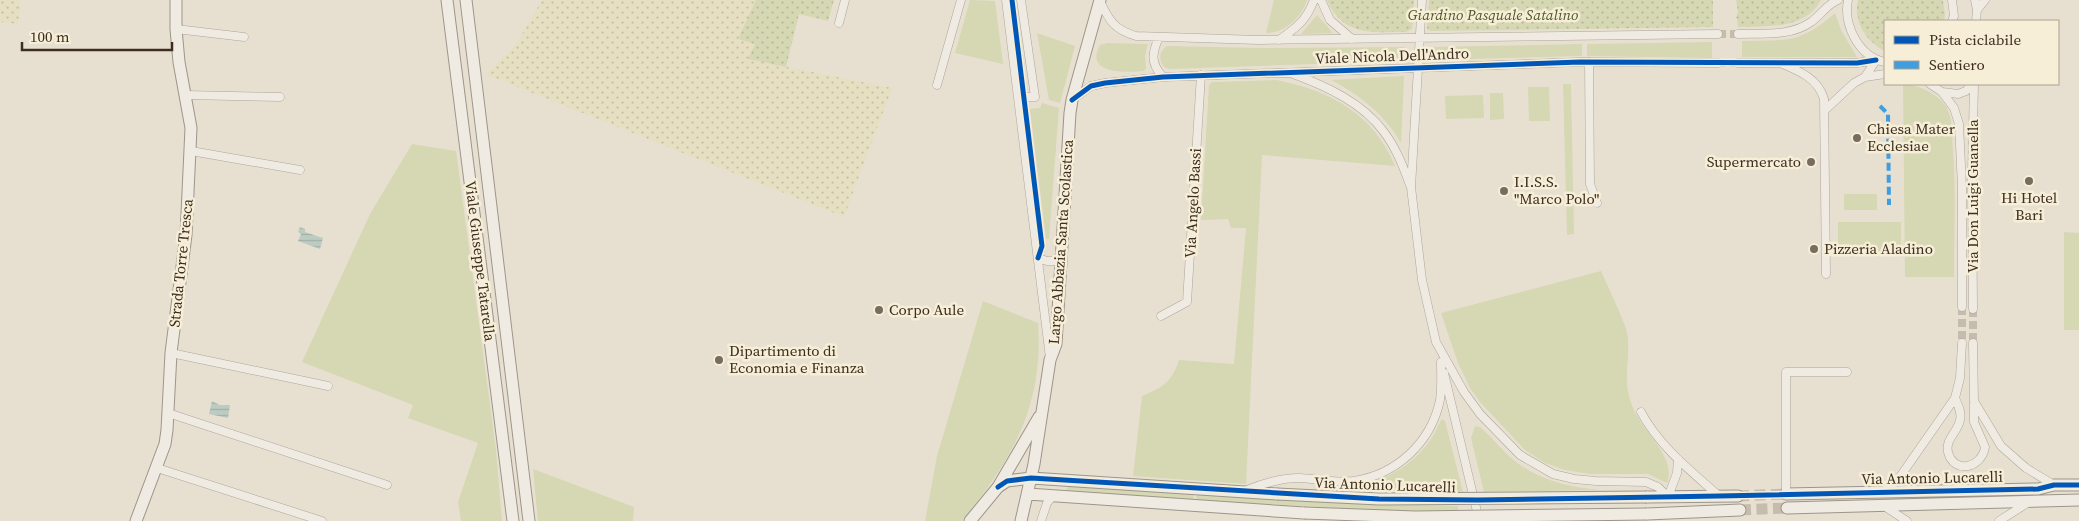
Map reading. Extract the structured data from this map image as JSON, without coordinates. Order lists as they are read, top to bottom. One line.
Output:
{"streets":{"street":["Viale Nicola Dell'Andro","Via Don Luigi Guanella","Via Angelo Bassi","Largo Abbazia Santa Scolastica","Viale Giuseppe Tatarella","Strada Torre Tresca","Via Antonio Lucarelli"]},"crossings":[["Viale Nicola Dell'Andro","Via Angelo Bassi"],["Viale Nicola Dell'Andro","Largo Abbazia Santa Scolastica"]],"parks":["Giardino Pasquale Satalino"],"places":["Chiesa Mater Ecclesiae","Supermercato","Hi Hotel Bari","I.I.S.S. \"Marco Polo\"","Pizzeria Aladino","Corpo Aule","Dipartimento di Economia e Finanza"],"legend":["Pista ciclabile","Sentiero"],"scale_bar":"100 m"}
